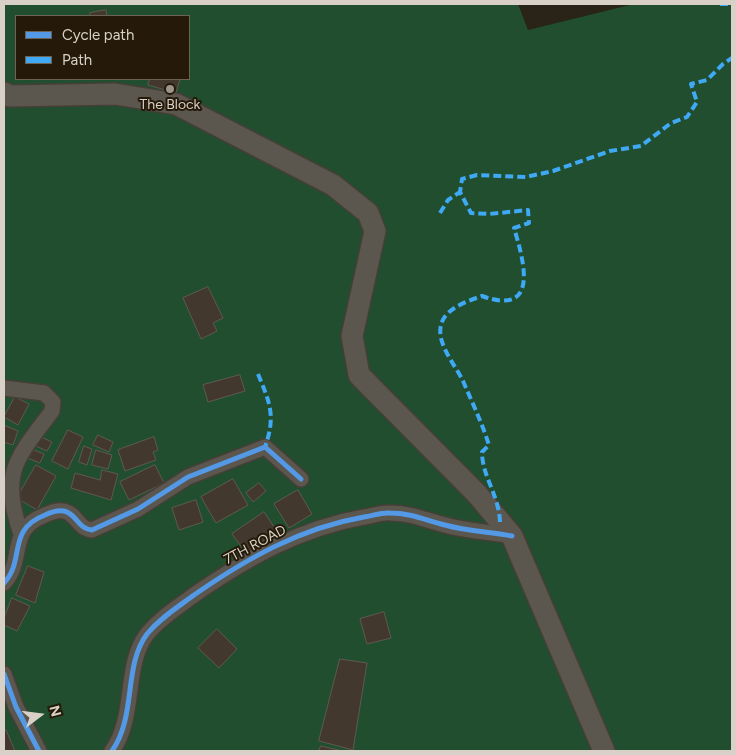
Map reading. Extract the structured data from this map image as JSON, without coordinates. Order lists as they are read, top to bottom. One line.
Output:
{"streets":{"street":["7TH ROAD"]},"places":["The Block"],"legend":["Cycle path","Path"],"north":"right"}
